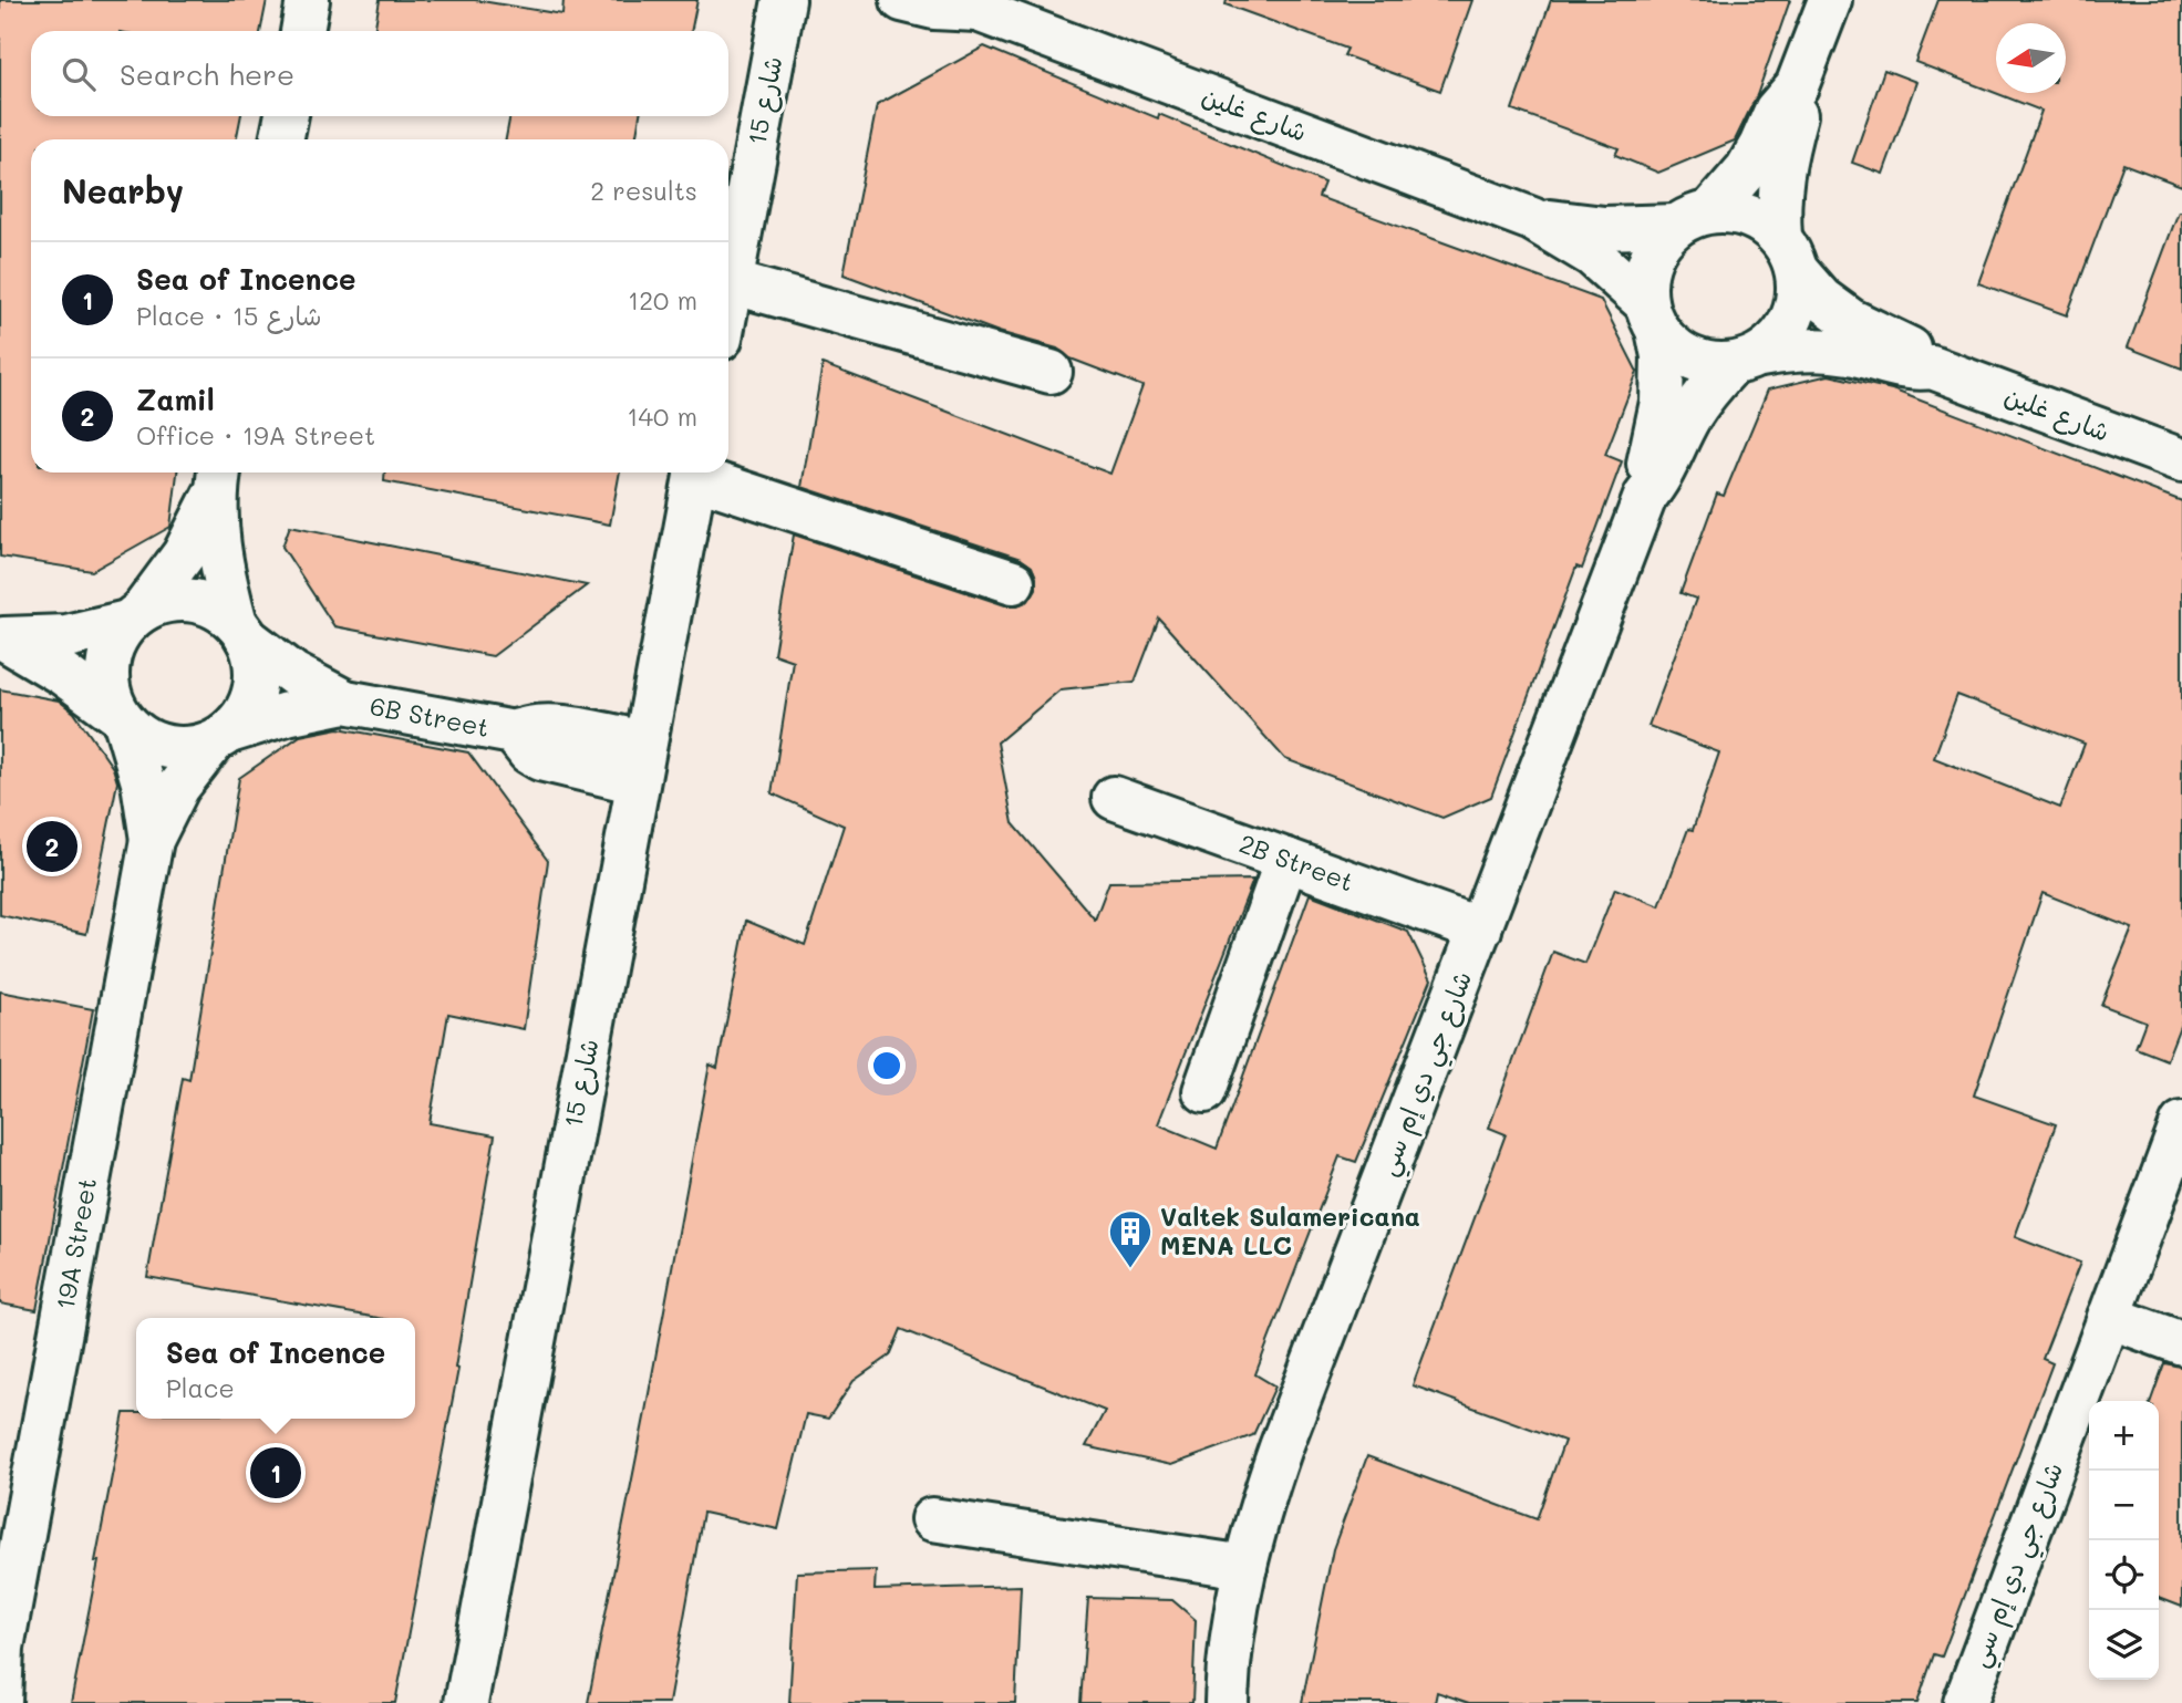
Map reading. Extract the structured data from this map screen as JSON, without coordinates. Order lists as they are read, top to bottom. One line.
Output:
{"streets":{"street":["شارع 15","شارع غلين","6B Street","2B Street","شارع جي دي إم سي","19A Street"]},"crossings":[["شارع 15","6B Street"],["شارع غلين","شارع جي دي إم سي"],["6B Street","19A Street"],["2B Street","شارع جي دي إم سي"]],"places":{"building":["Valtek Sulamericana MENA LLC"]},"north":"left","page":{"search":"Search here","heading":["Nearby","2 results"],"list":[{"mark":"1","name":"Sea of Incence","note":"Place · شارع 15","value":"120 m"},{"mark":"2","name":"Zamil","note":"Office · 19A Street","value":"140 m"}],"pins":["2","1"],"popup":["Sea of Incence","Place"],"map_buttons":["+","−"]}}
